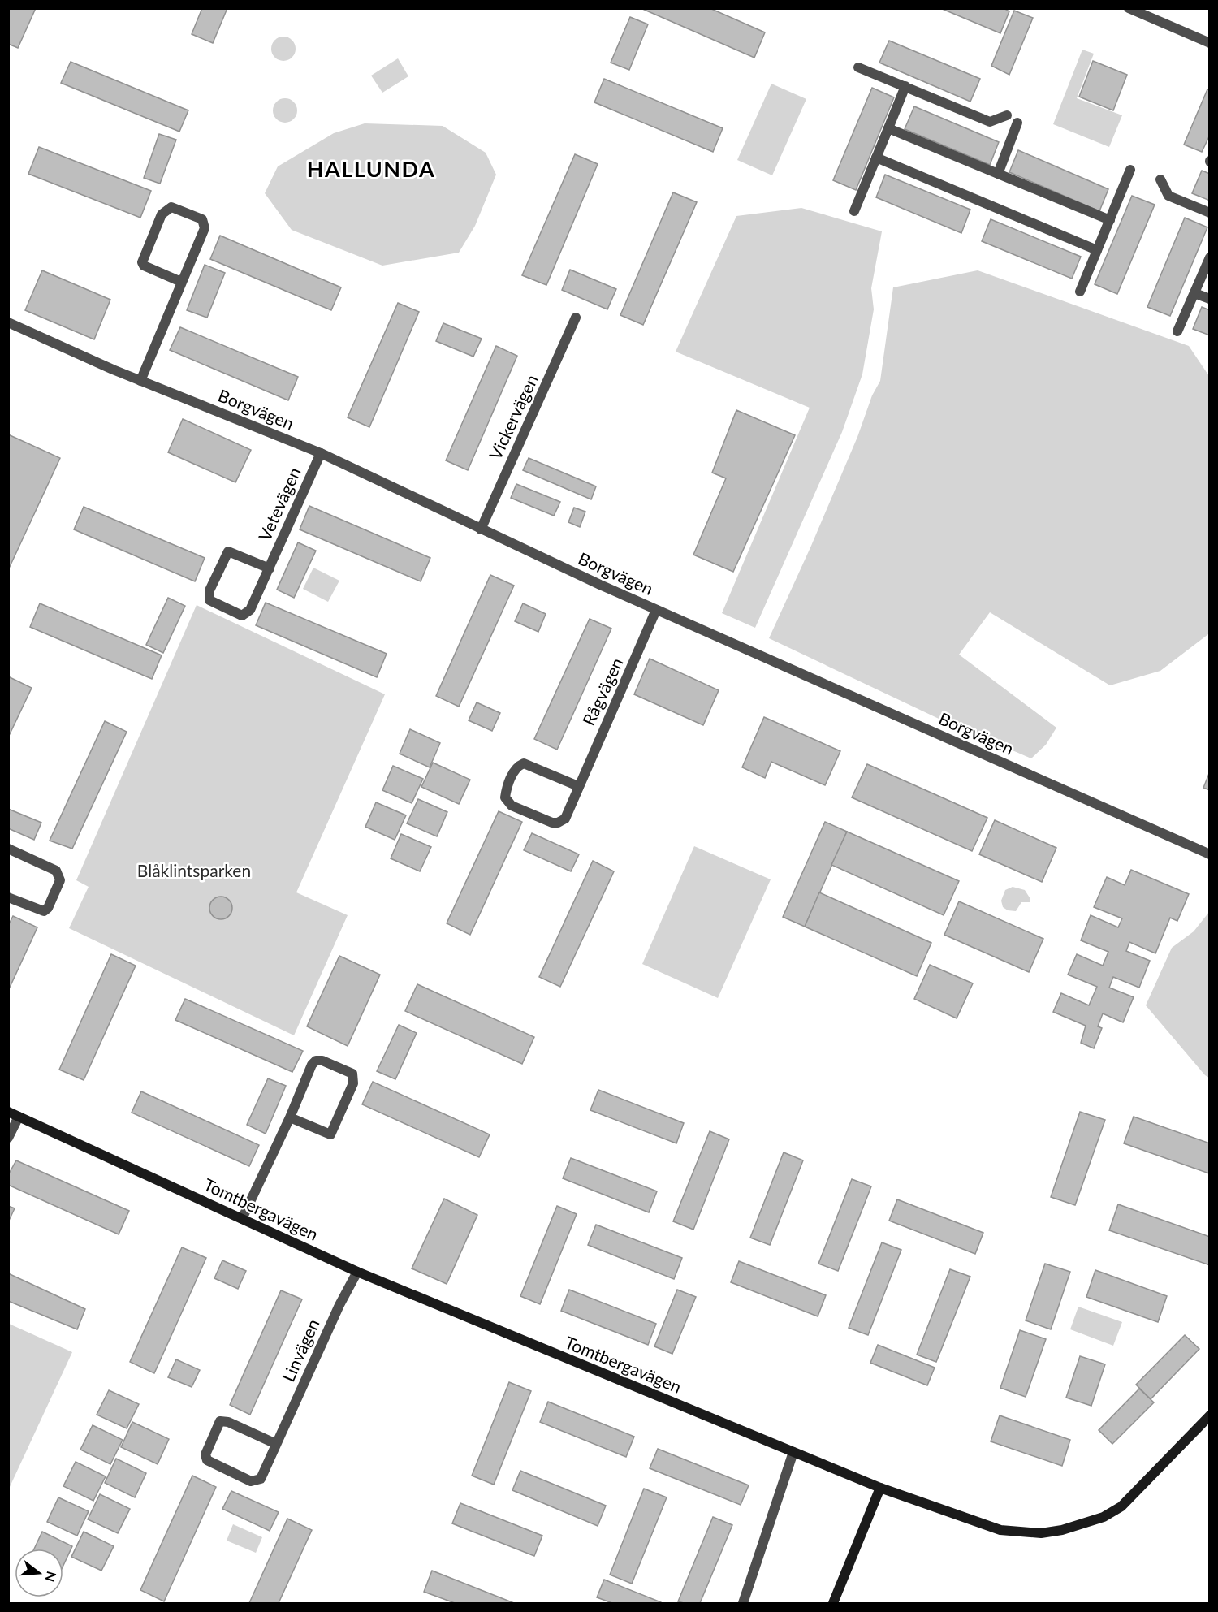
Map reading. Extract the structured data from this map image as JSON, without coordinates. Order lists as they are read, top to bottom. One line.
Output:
{"streets":{"street":["Borgvägen","Vickervägen","Vetevägen","Rågvägen","Tomtbergavägen","Linvägen"]},"crossings":[["Borgvägen","Vickervägen"],["Borgvägen","Vetevägen"],["Borgvägen","Rågvägen"],["Tomtbergavägen","Linvägen"]],"districts":["HALLUNDA"],"parks":["Blåklintsparken"],"north":"right"}
